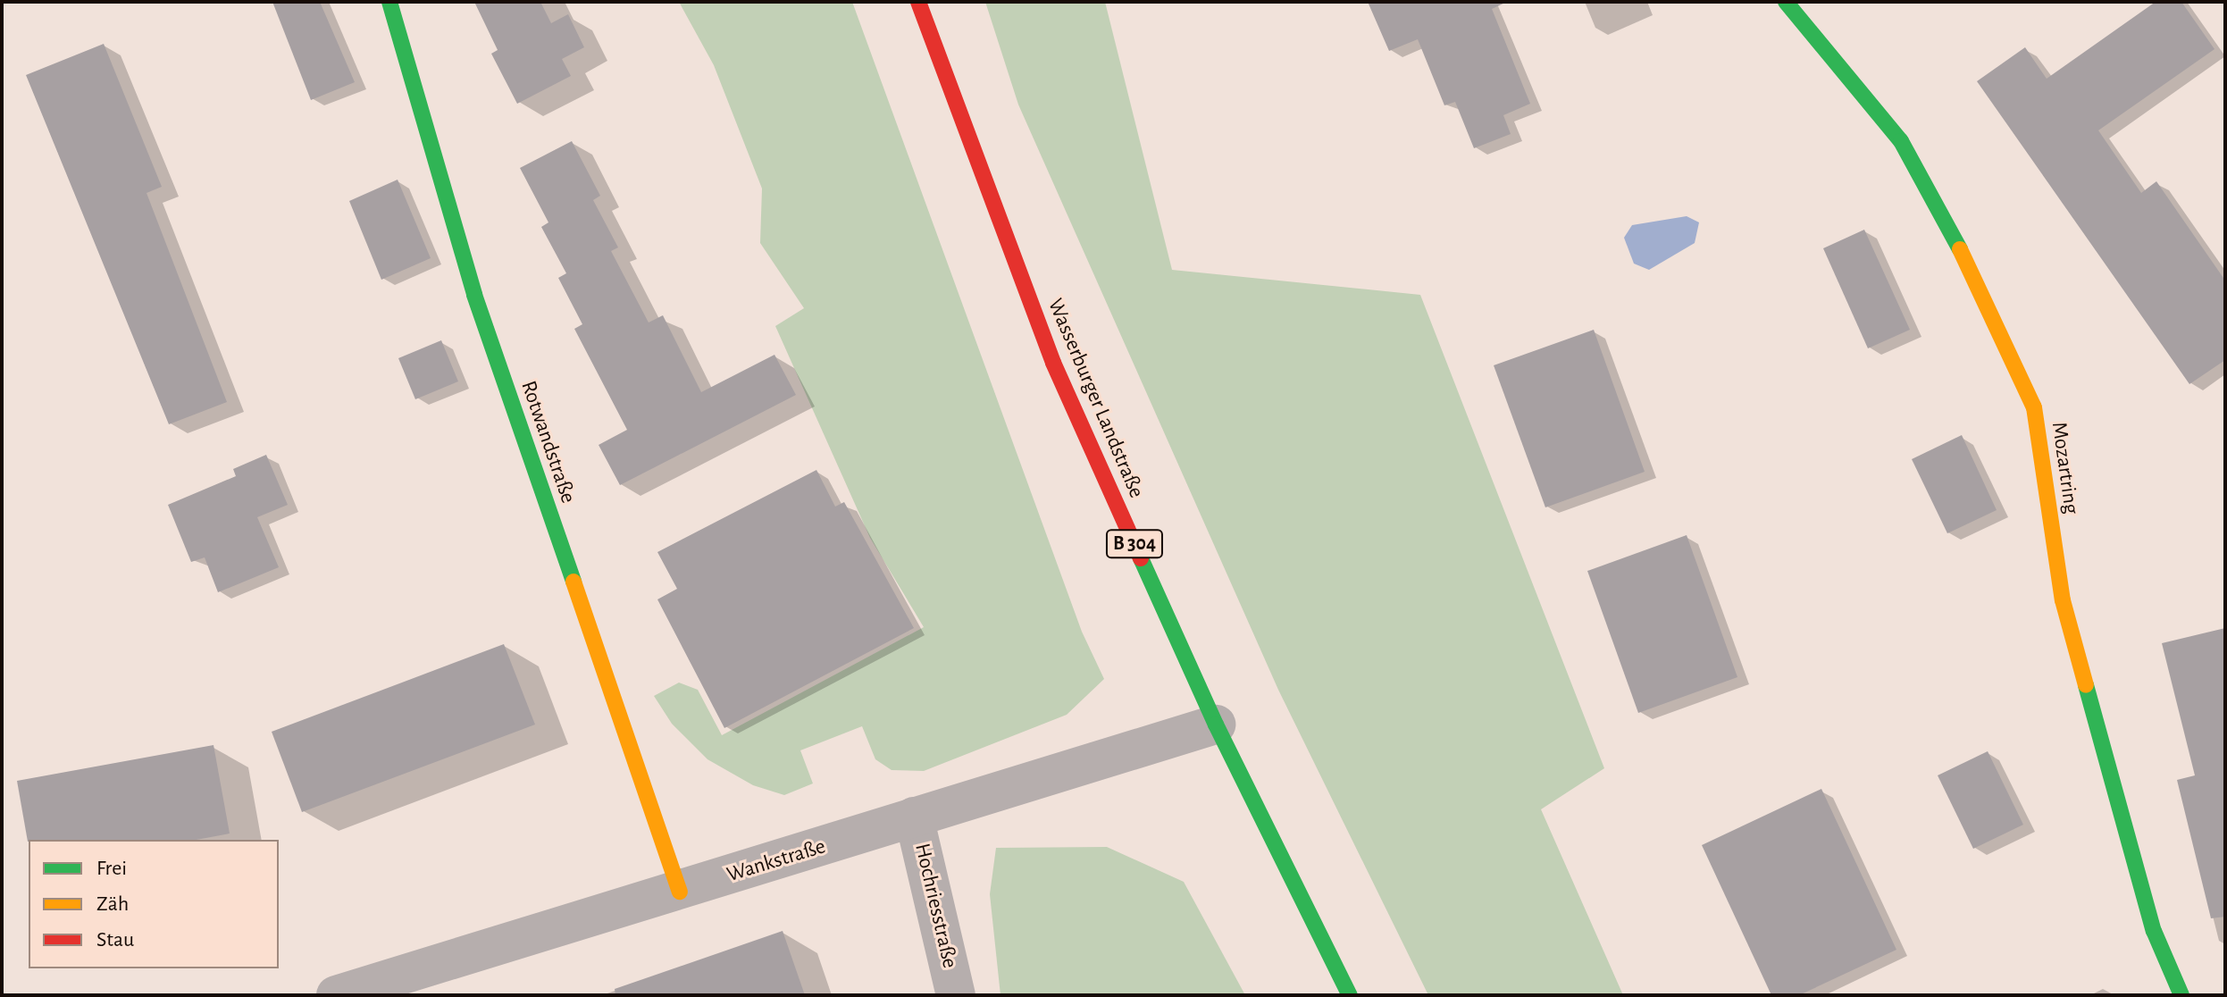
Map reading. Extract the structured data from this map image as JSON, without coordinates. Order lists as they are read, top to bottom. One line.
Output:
{"streets":{"street":["Wasserburger Landstraße","Rotwandstraße","Mozartring","B 304","Wankstraße","Hochriesstraße"]},"crossings":[["Wasserburger Landstraße","Wankstraße"],["Rotwandstraße","Wankstraße"],["Wankstraße","Hochriesstraße"]],"legend":["Frei","Zäh","Stau"]}
